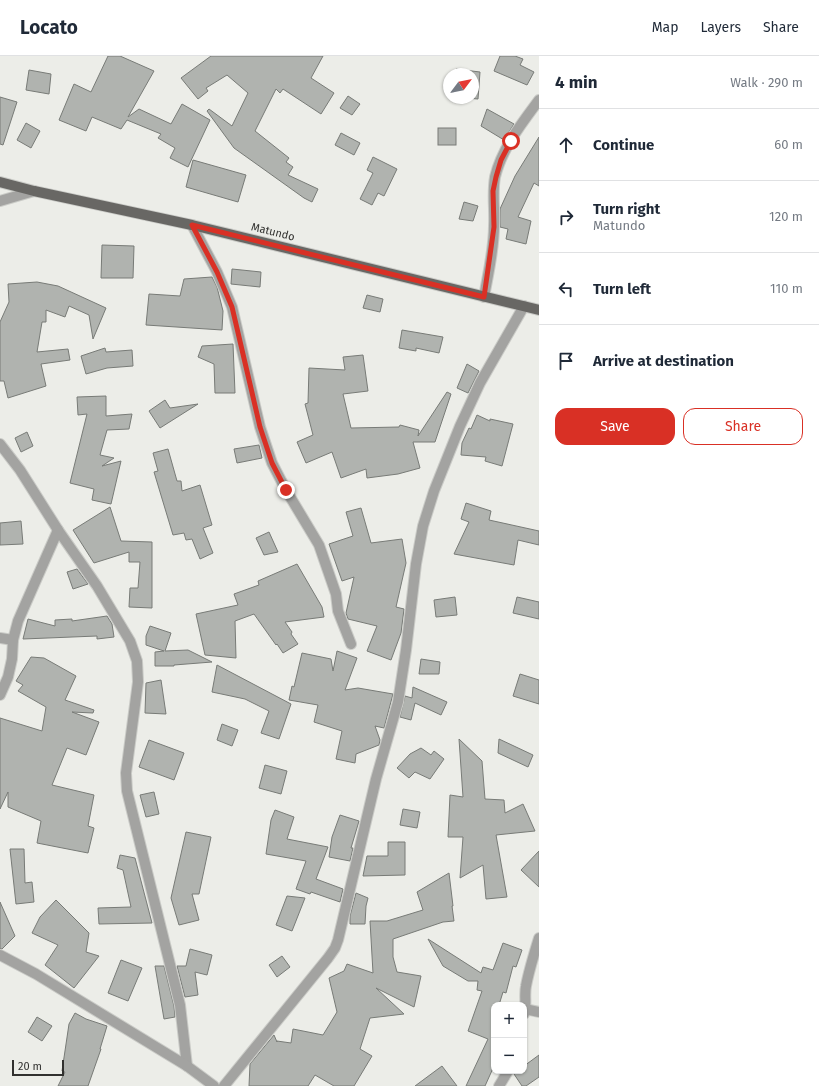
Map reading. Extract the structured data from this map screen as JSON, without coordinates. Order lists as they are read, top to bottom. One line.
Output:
{"streets":{"main road":["Matundo"]},"scale_bar":"20 m","north":"top right","page":{"header":"Locato","nav":["Map","Layers","Share"],"heading":["4 min","Walk · 290 m"],"list":[["Continue","60 m"],["Turn right","Matundo","120 m"],["Turn left","110 m"],"Arrive at destination"],"buttons":["Save","Share"],"map_buttons":["+","−"],"scale":"20 m"}}
